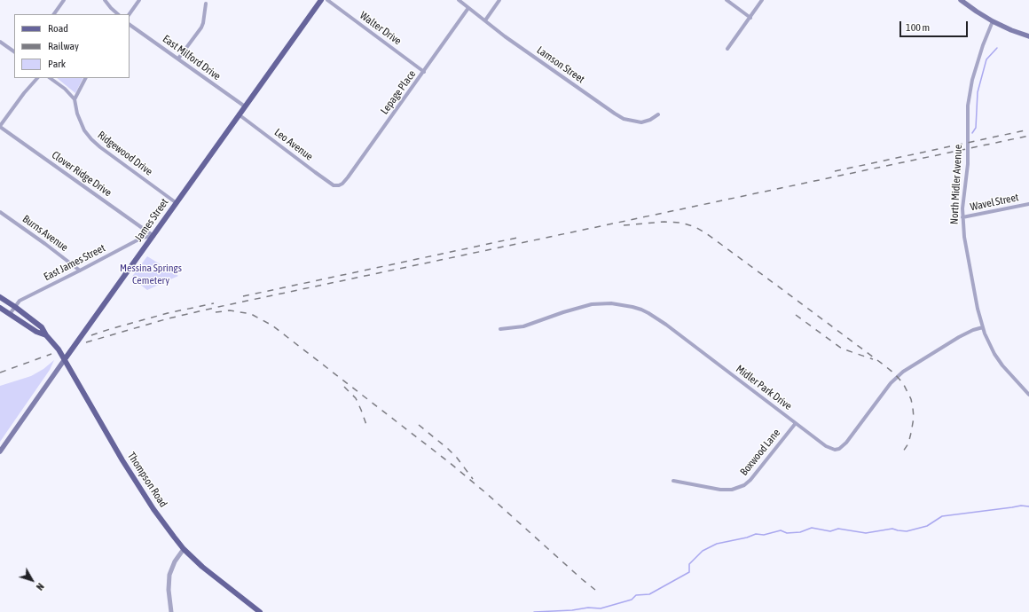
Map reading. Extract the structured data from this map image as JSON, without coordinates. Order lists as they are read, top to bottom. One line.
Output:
{"streets":{"main road":["James Street","Thompson Road"],"street":["Walter Drive","East Milford Drive","Lamson Street","Lepage Place","Leo Avenue","Ridgewood Drive","Clover Ridge Drive","North Midler Avenue","Wavel Street","Burns Avenue","East James Street","Midler Park Drive","Boxwood Lane"]},"crossings":[["Walter Drive","Lepage Place"],["East Milford Drive","James Street"],["Lamson Street","Lepage Place"],["Lepage Place","Leo Avenue"],["Leo Avenue","James Street"],["Ridgewood Drive","James Street"],["Clover Ridge Drive","James Street"],["Clover Ridge Drive","East James Street"],["North Midler Avenue","Wavel Street"],["North Midler Avenue","Midler Park Drive"],["James Street","East James Street"],["James Street","Thompson Road"],["Burns Avenue","East James Street"],["East James Street","Thompson Road"],["Midler Park Drive","Boxwood Lane"]],"parks":["Messina Springs Cemetery"],"legend":["Road","Railway","Park"],"scale_bar":"100 m","north":"bottom right"}
